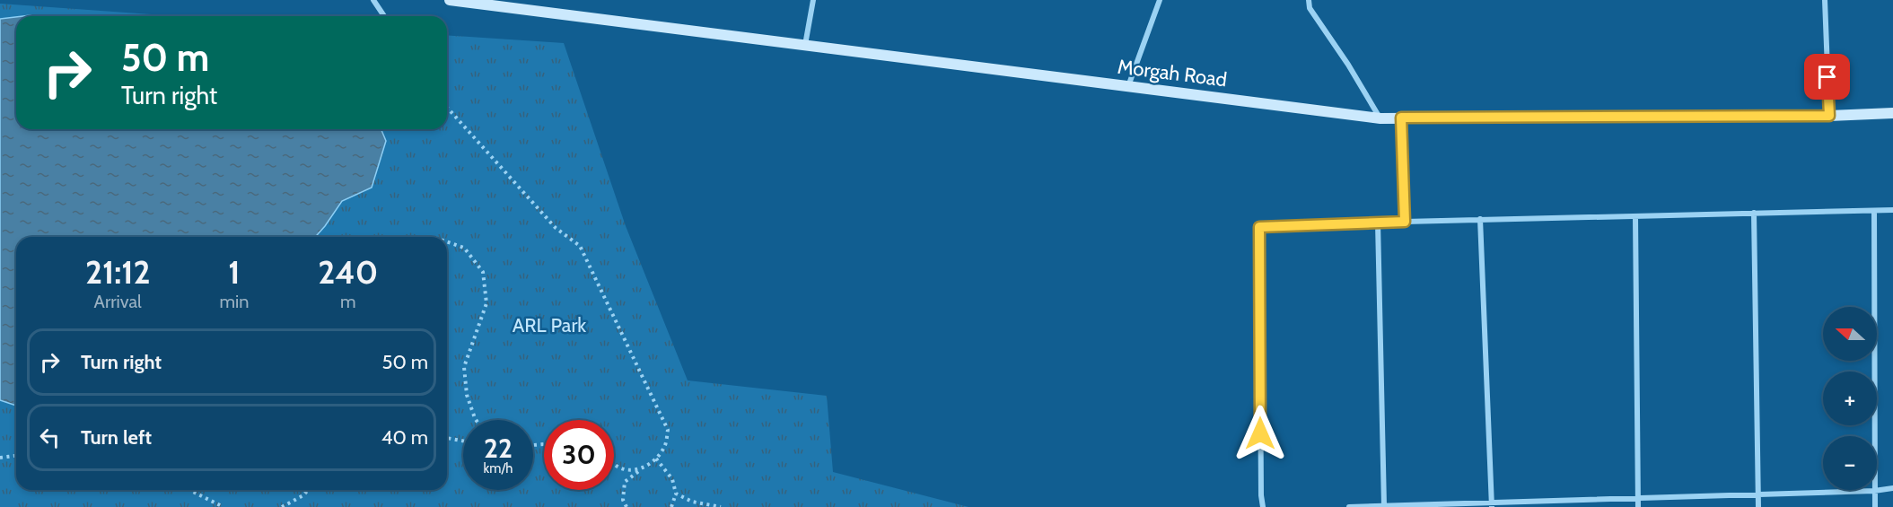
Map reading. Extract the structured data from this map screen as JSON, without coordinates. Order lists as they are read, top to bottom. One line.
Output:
{"streets":{"street":["Morgah Road"]},"parks":["ARL Park"],"north":"left","page":{"turn":["50 m","Turn right"],"eta":["21:12","Arrival","1","min","240","m"],"map_buttons":["+","−"],"list":[{"name":"Turn right","value":"50 m"},{"name":"Turn left","value":"40 m"}],"speed":"22 km/h","limit":"30"}}
